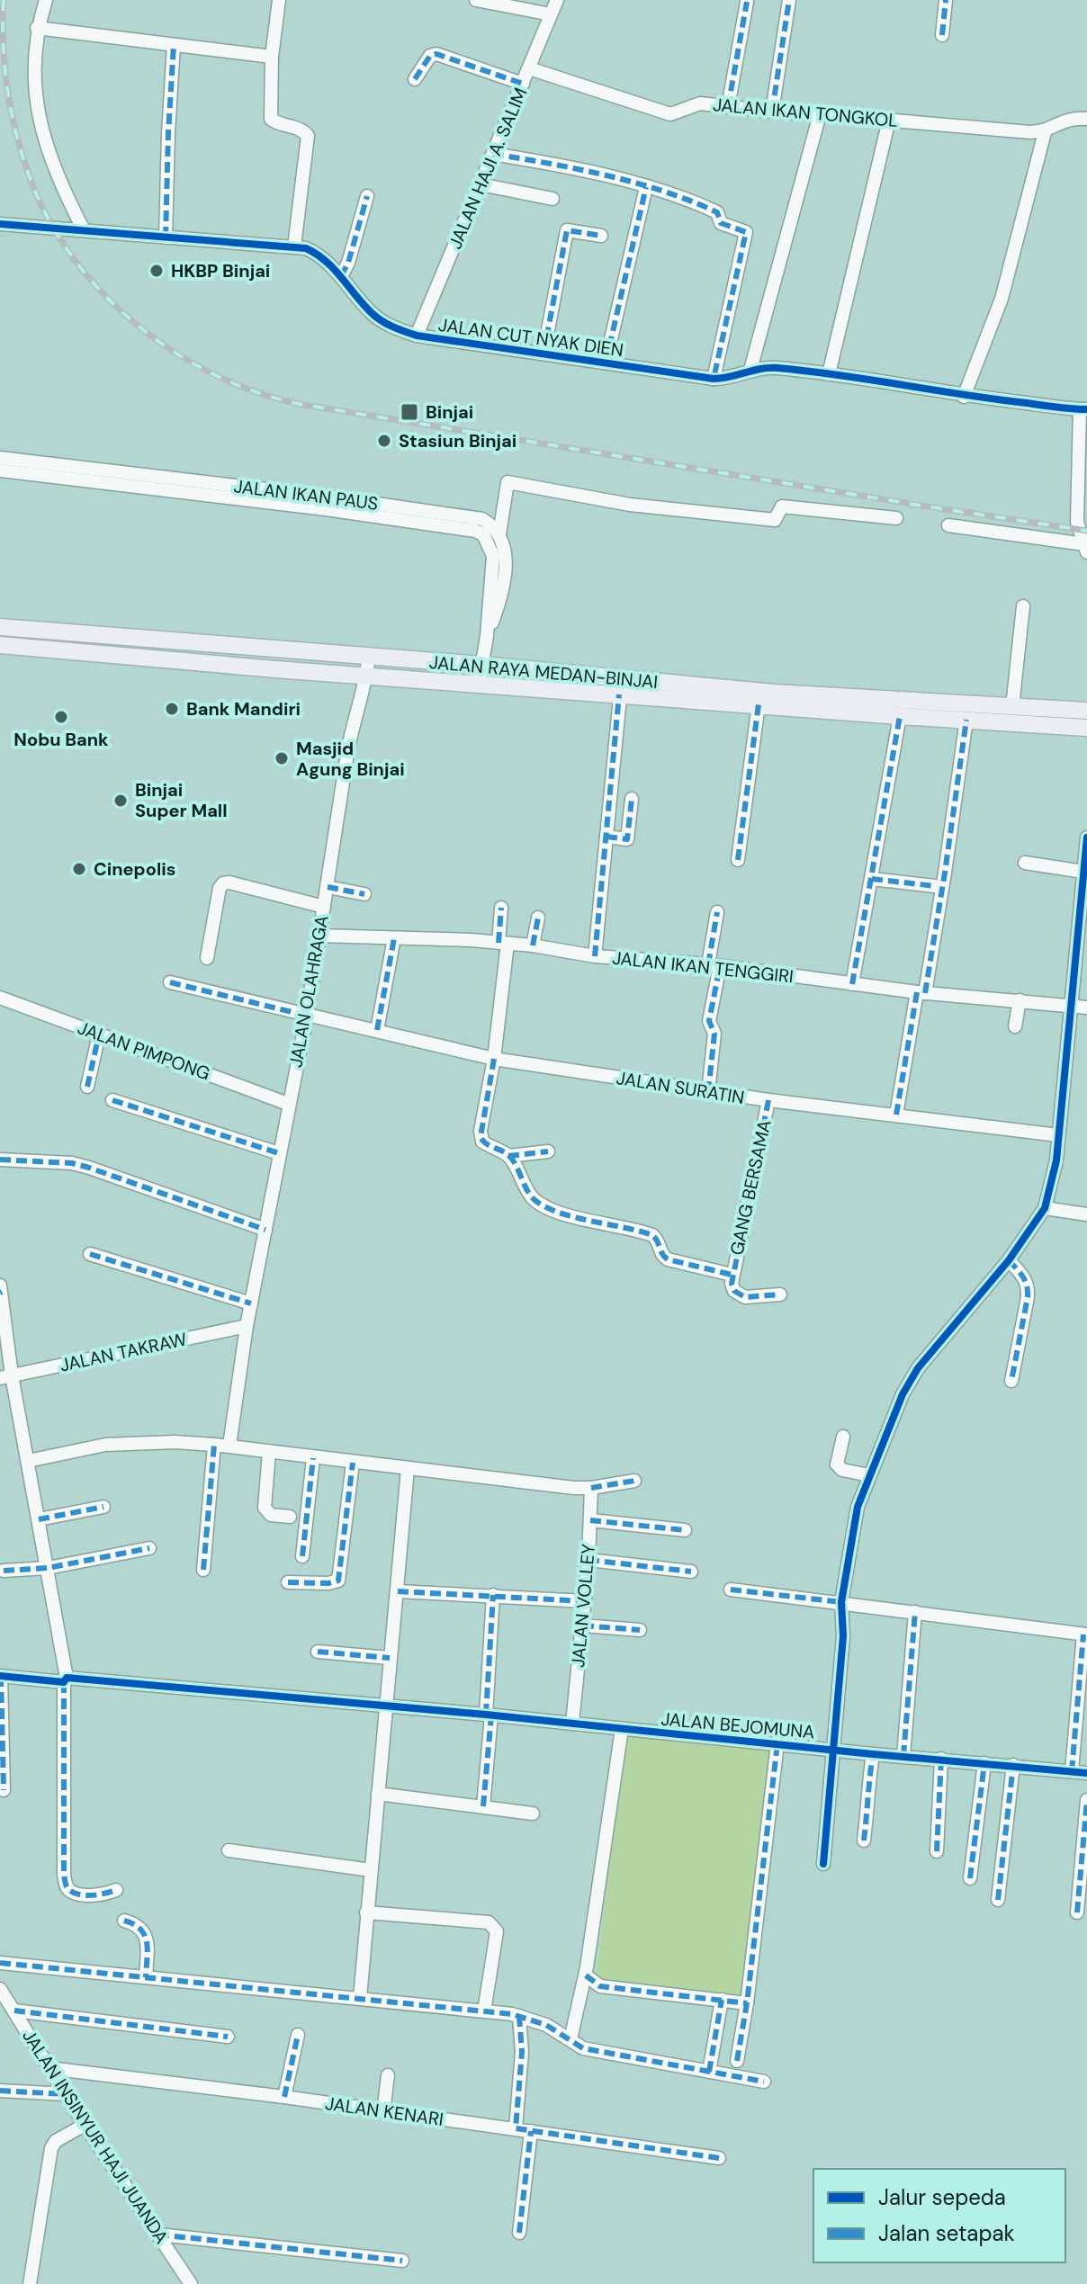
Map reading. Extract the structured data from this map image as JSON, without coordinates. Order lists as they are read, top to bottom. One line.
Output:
{"streets":{"main road":["JALAN RAYA MEDAN-BINJAI"],"street":["JALAN IKAN TONGKOL","JALAN HAJI A. SALIM","JALAN CUT NYAK DIEN","JALAN IKAN PAUS","JALAN IKAN TENGGIRI","JALAN OLAHRAGA","JALAN PIMPONG","JALAN SURATIN","GANG BERSAMA","JALAN TAKRAW","JALAN VOLLEY","JALAN BEJOMUNA","JALAN KENARI","JALAN INSINYUR HAJI JUANDA"]},"crossings":[["JALAN IKAN TONGKOL","JALAN HAJI A. SALIM"],["JALAN HAJI A. SALIM","JALAN CUT NYAK DIEN"],["JALAN IKAN PAUS","JALAN RAYA MEDAN-BINJAI"],["JALAN RAYA MEDAN-BINJAI","JALAN OLAHRAGA"],["JALAN IKAN TENGGIRI","JALAN OLAHRAGA"],["JALAN OLAHRAGA","JALAN PIMPONG"],["JALAN OLAHRAGA","JALAN SURATIN"],["JALAN OLAHRAGA","JALAN TAKRAW"],["JALAN SURATIN","GANG BERSAMA"],["JALAN VOLLEY","JALAN BEJOMUNA"],["JALAN KENARI","JALAN INSINYUR HAJI JUANDA"]],"places":{"other":["HKBP Binjai","Stasiun Binjai","Bank Mandiri","Nobu Bank","Masjid Agung Binjai","Binjai Super Mall","Cinepolis"],"transit":["Binjai"]},"legend":["Jalur sepeda","Jalan setapak"]}
